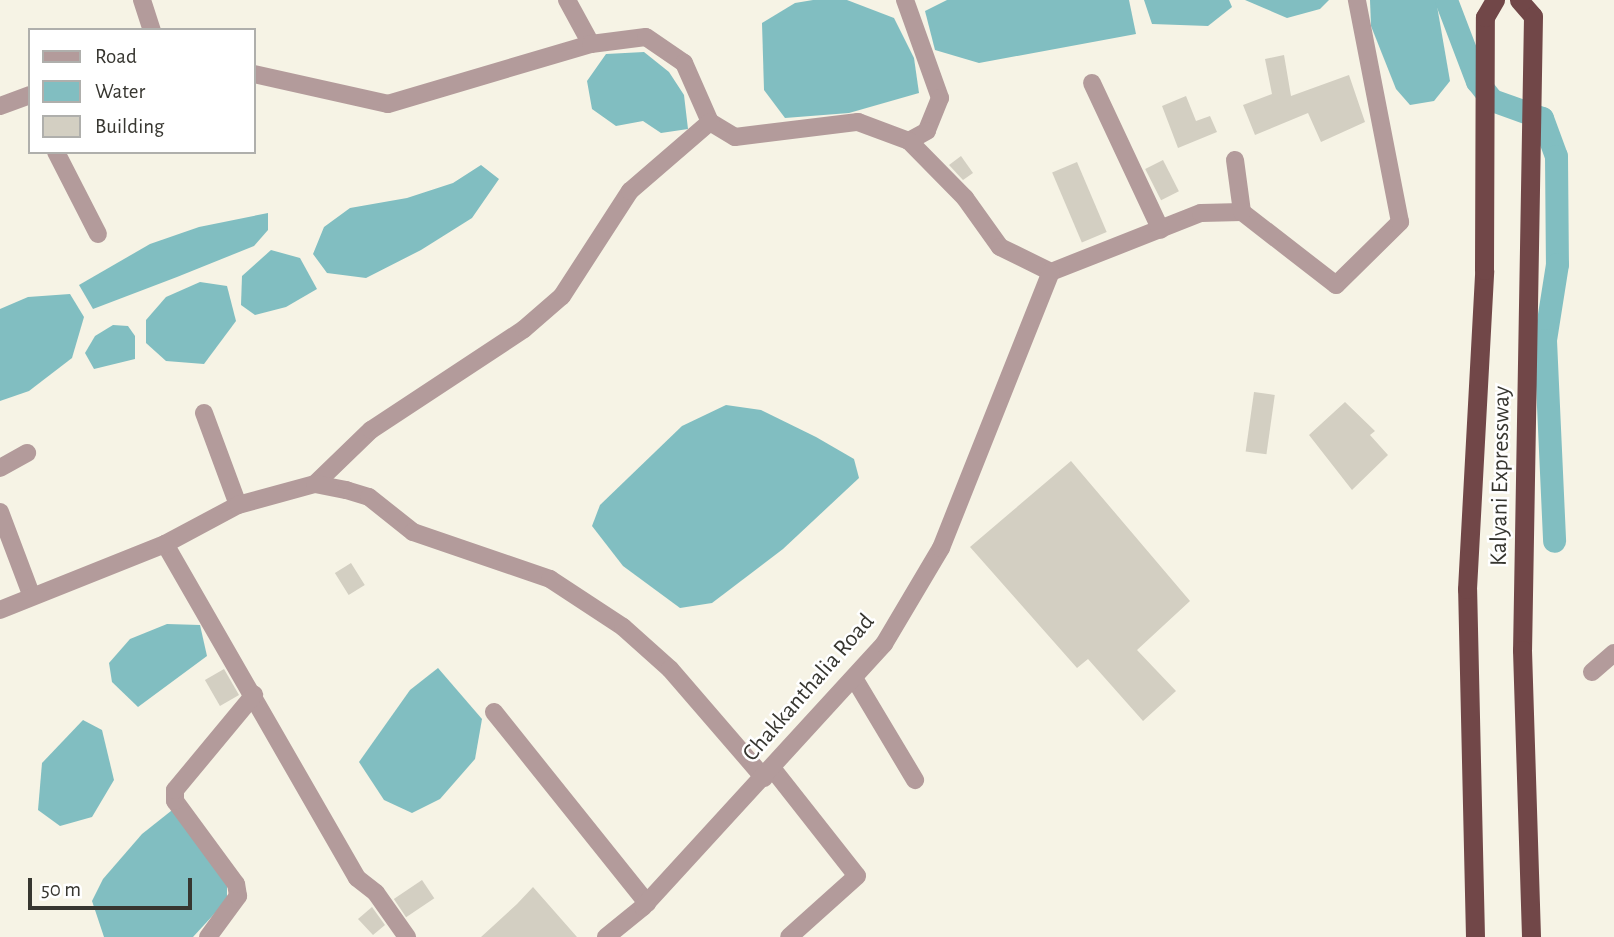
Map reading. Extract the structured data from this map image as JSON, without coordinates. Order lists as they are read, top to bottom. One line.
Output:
{"streets":{"highway":["Kalyani Expressway"],"street":["Chakkanthalia Road"]},"legend":["Road","Water","Building"],"scale_bar":"50 m"}
